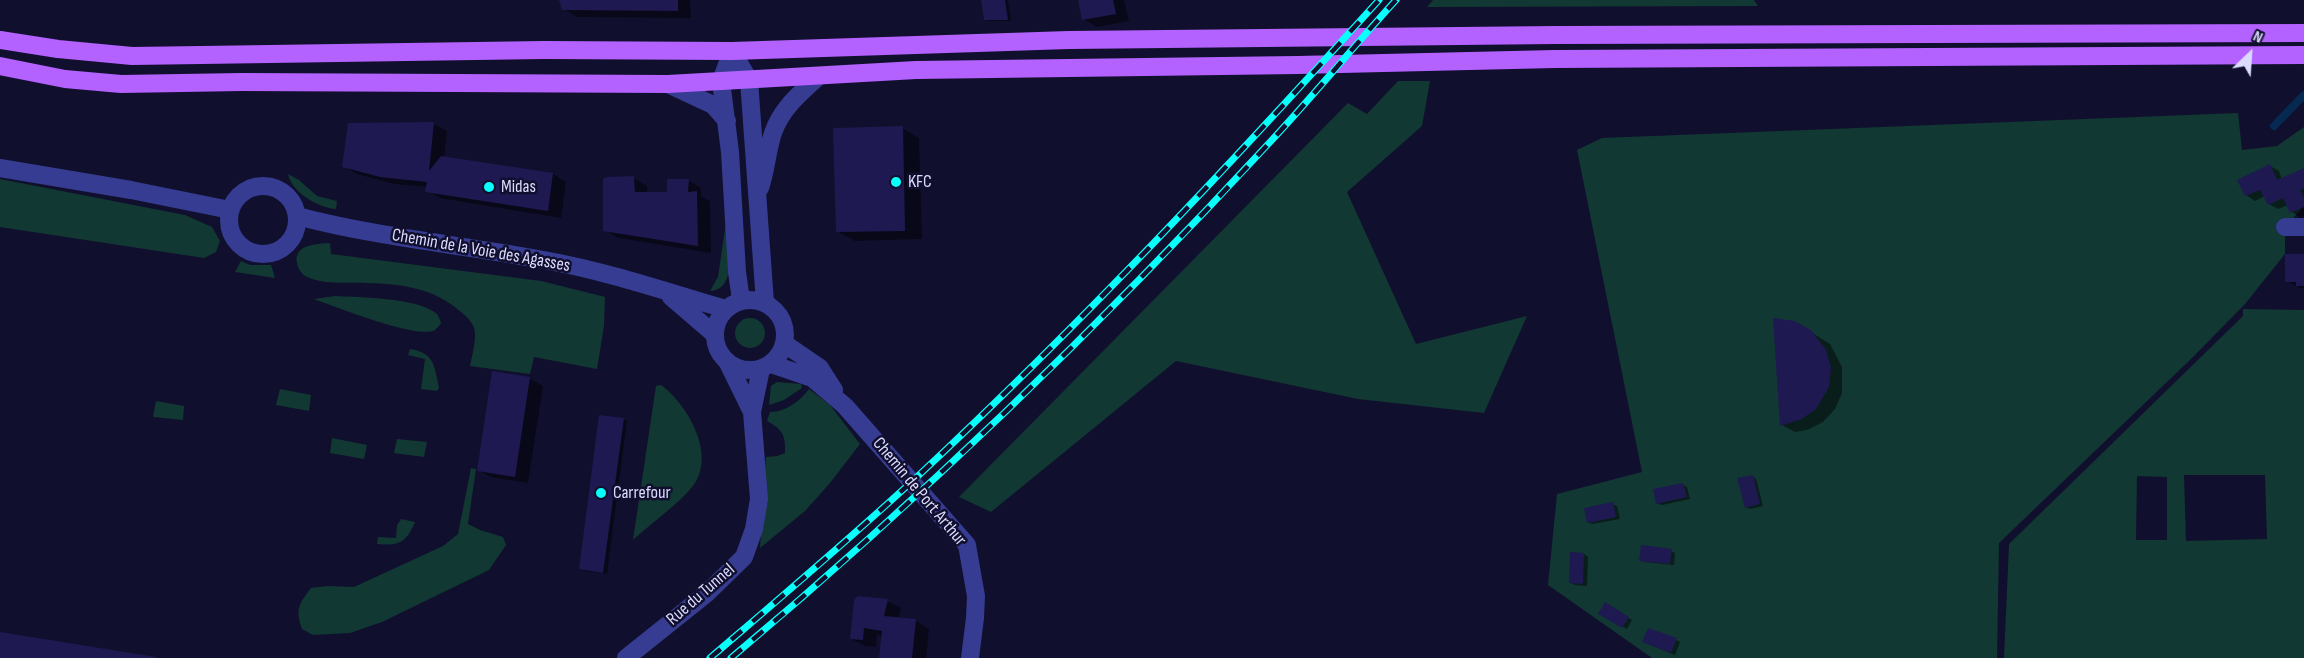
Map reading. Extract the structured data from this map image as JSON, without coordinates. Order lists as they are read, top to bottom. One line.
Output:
{"streets":{"street":["Chemin de la Voie des Agasses","Chemin de Port Arthur","Rue du Tunnel"]},"crossings":[["Chemin de la Voie des Agasses","Chemin de Port Arthur"],["Chemin de la Voie des Agasses","Rue du Tunnel"],["Chemin de Port Arthur","Rue du Tunnel"]],"places":["KFC","Midas","Carrefour"],"north":"top right"}
